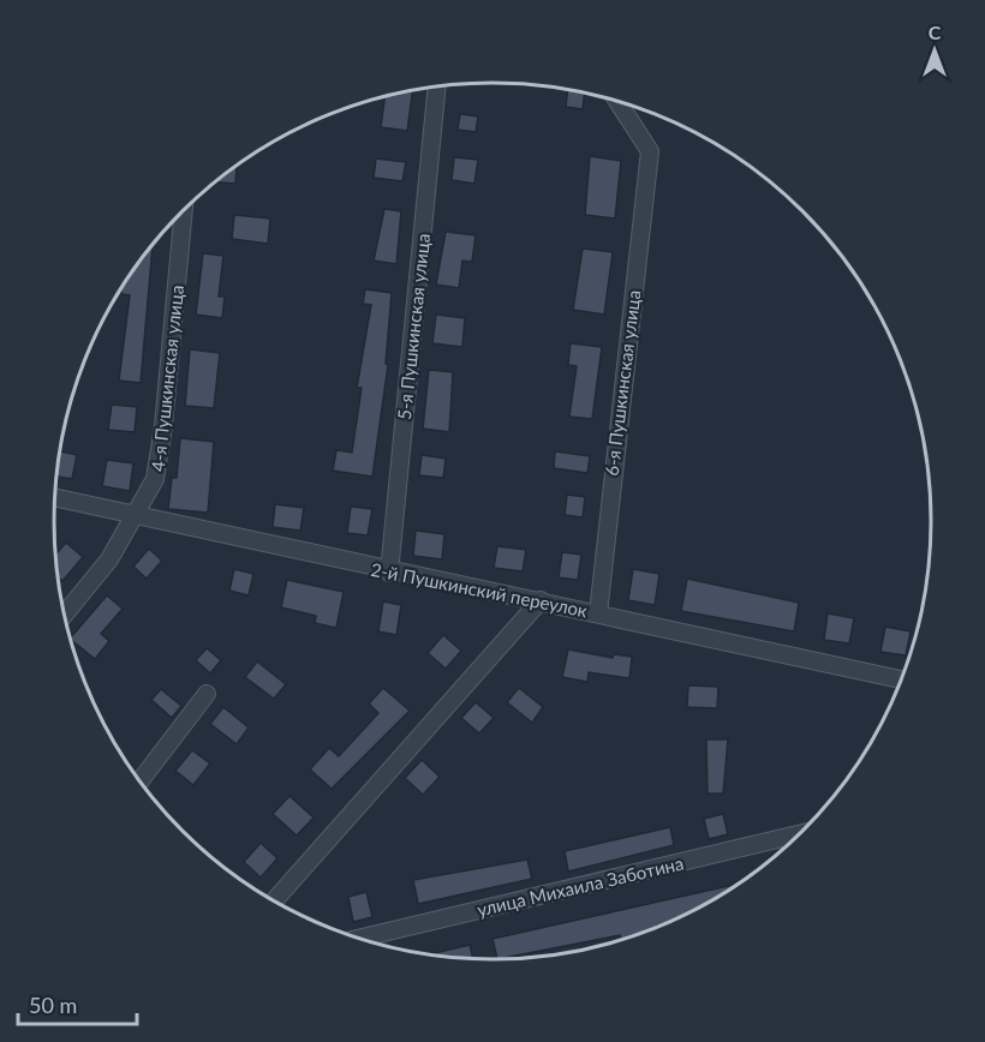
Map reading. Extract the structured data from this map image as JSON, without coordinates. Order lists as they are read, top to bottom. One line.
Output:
{"streets":{"street":["5-я Пушкинская улица","4-я Пушкинская улица","6-я Пушкинская улица","2-й Пушкинский переулок","улица Михаила Заботина"]},"crossings":[["5-я Пушкинская улица","2-й Пушкинский переулок"],["4-я Пушкинская улица","2-й Пушкинский переулок"],["6-я Пушкинская улица","2-й Пушкинский переулок"]],"scale_bar":"50 m","north":"top"}
